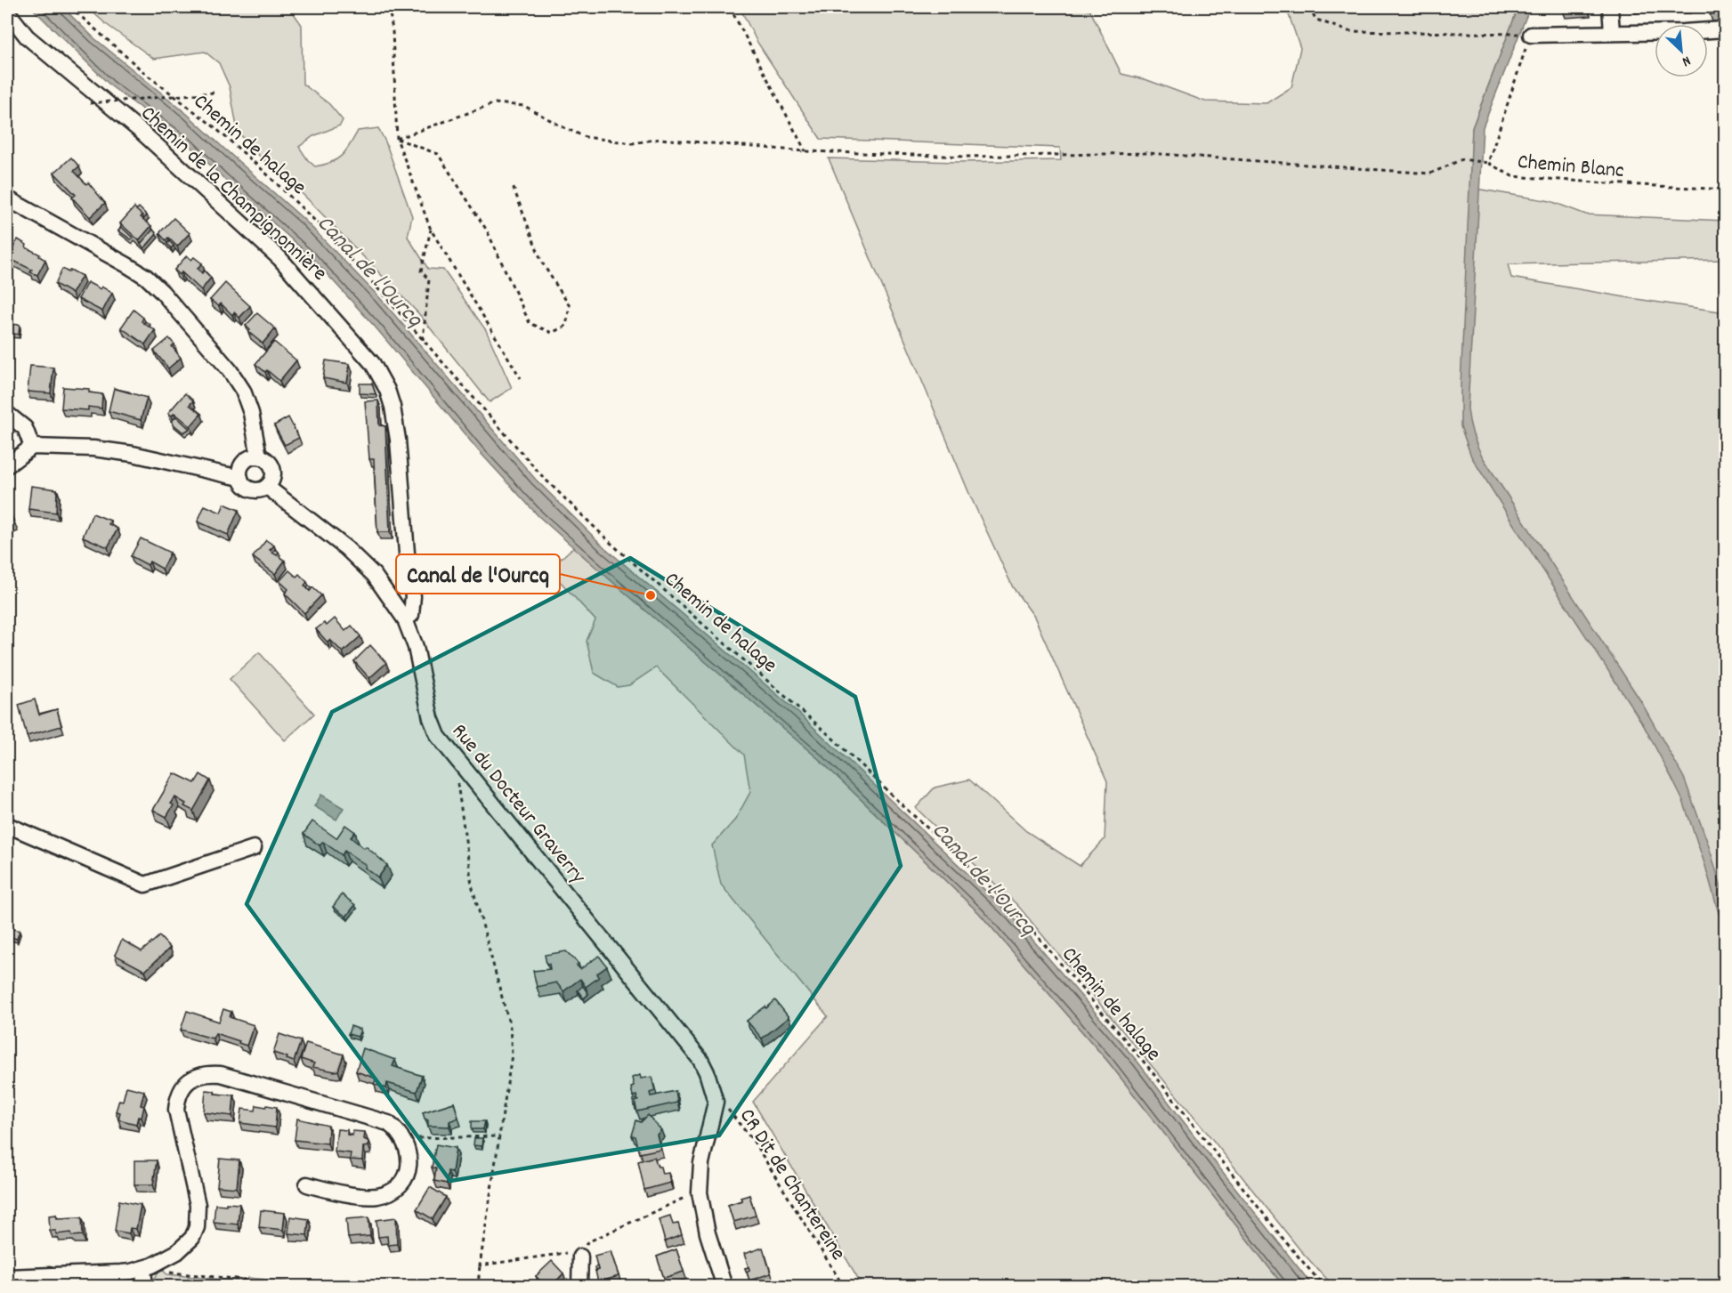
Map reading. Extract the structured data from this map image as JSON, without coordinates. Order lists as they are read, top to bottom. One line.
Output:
{"streets":{"street":["Chemin de la Champignonnière","Rue du Docteur Graverry"],"path":["Chemin de halage","Chemin Blanc","CR Dit de Chantereine"]},"crossings":[["Chemin de la Champignonnière","Rue du Docteur Graverry"],["Rue du Docteur Graverry","CR Dit de Chantereine"]],"water":["Canal de l'Ourcq"],"places":["Canal de l'Ourcq"],"north":"bottom right"}
